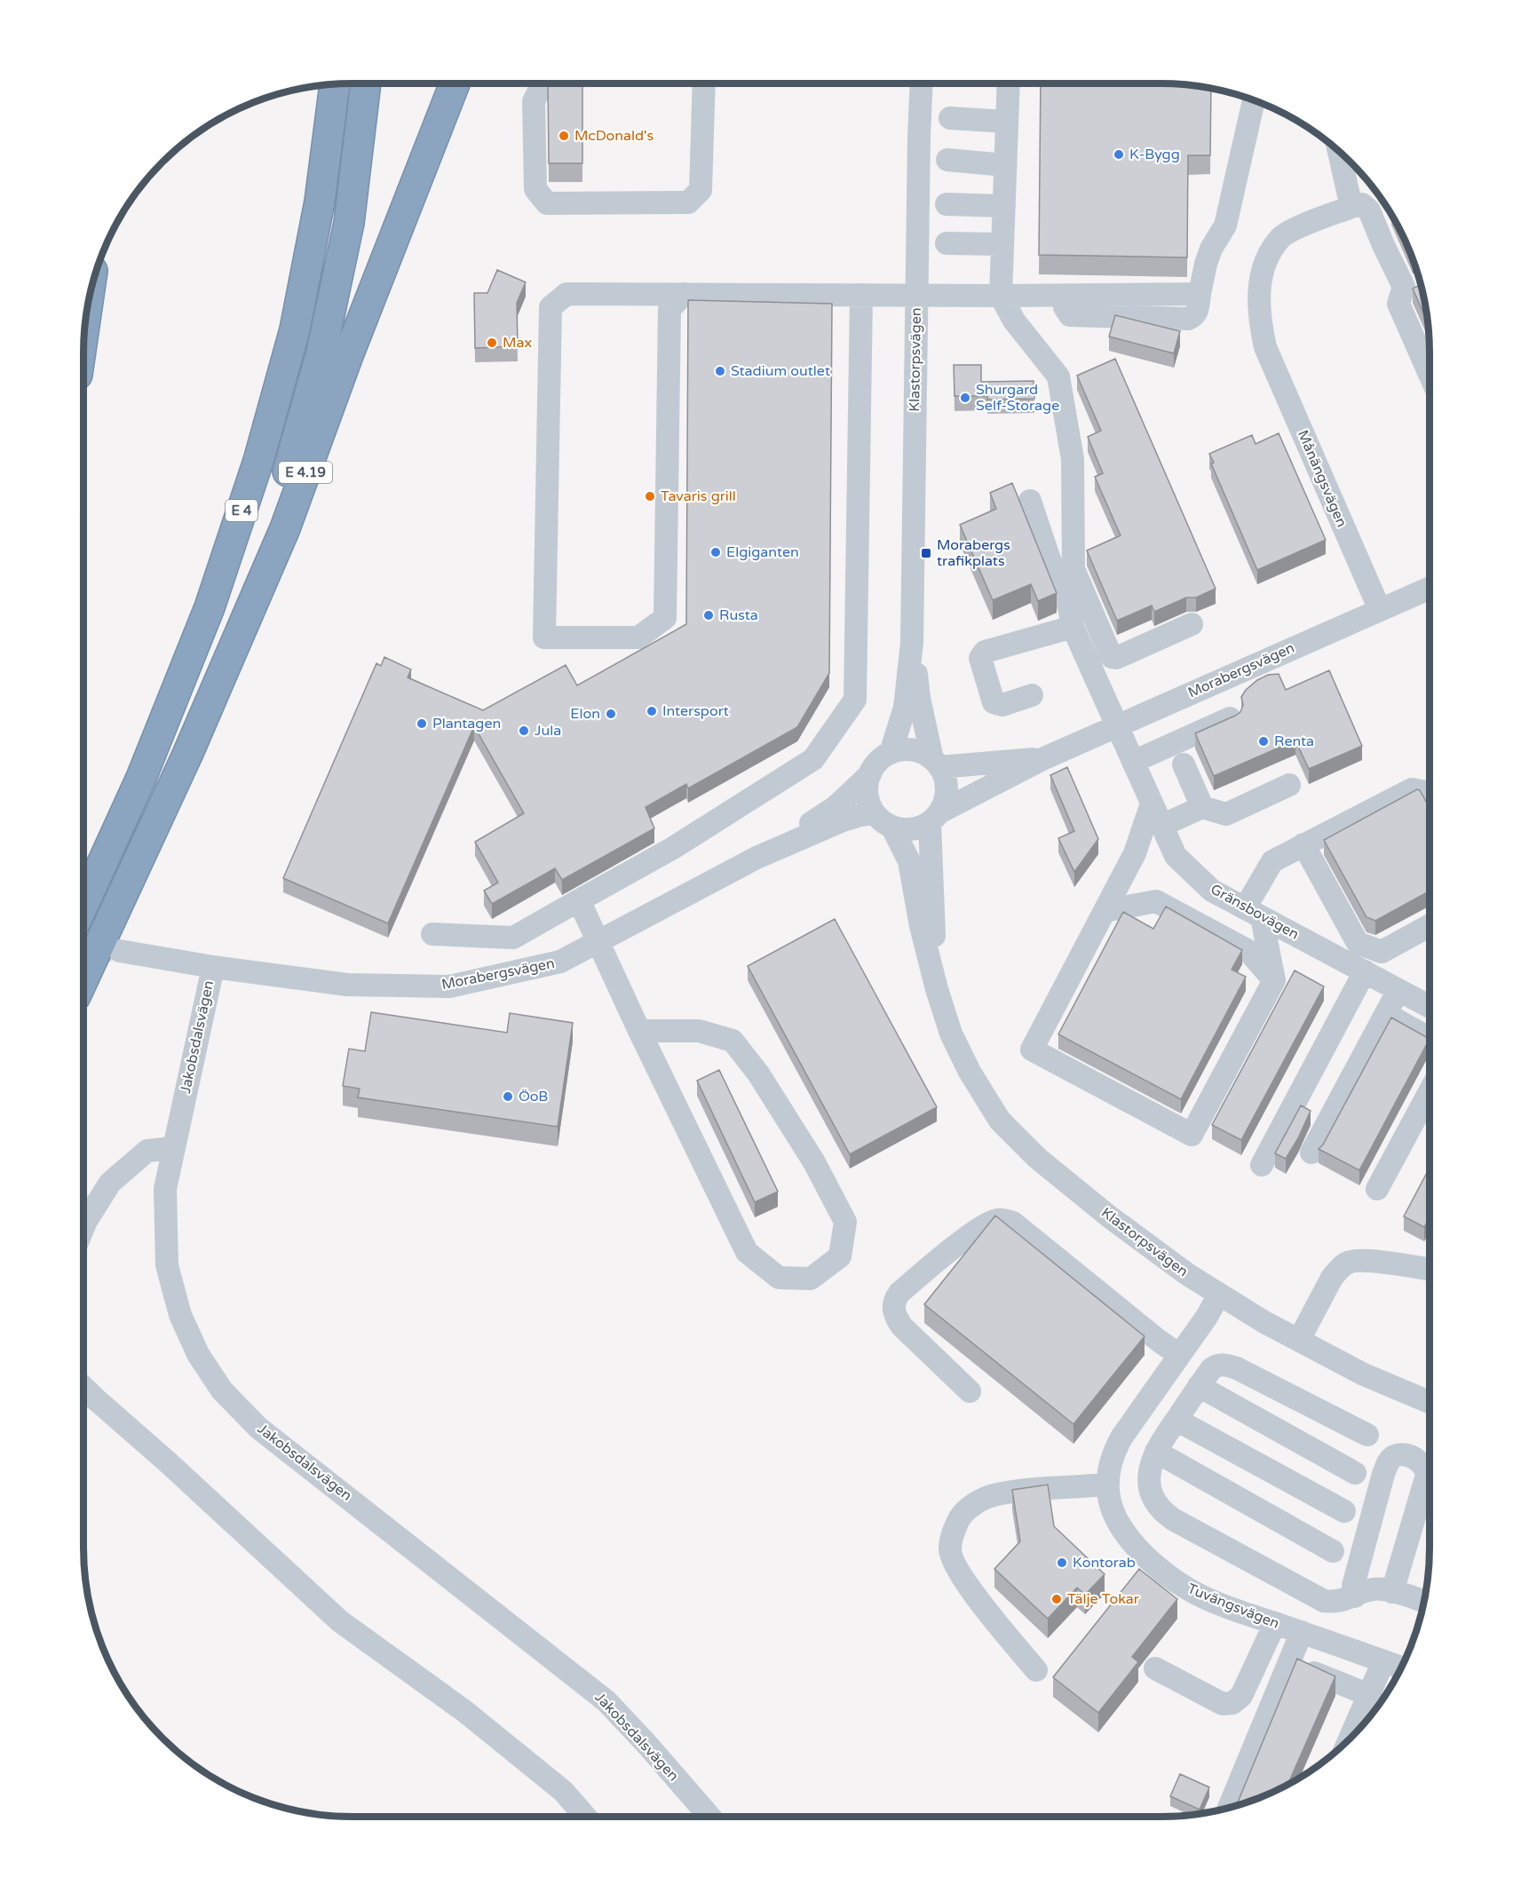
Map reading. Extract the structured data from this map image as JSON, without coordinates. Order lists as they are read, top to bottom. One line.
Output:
{"streets":{"highway":["E 4.19","E 4"],"street":["Klastorpsvägen","Månängsvägen","Morabergsvägen","Gränsbovägen","Jakobsdalsvägen","Tuvängsvägen"]},"crossings":[["Klastorpsvägen","Morabergsvägen"],["Klastorpsvägen","Tuvängsvägen"],["E 4.19","E 4"],["Månängsvägen","Morabergsvägen"],["Morabergsvägen","Gränsbovägen"],["Morabergsvägen","Jakobsdalsvägen"]],"places":{"other":["McDonald's","K-Bygg","Max","Stadium outlet","Shurgard Self-Storage","Tavaris grill","Elgiganten","Rusta","Intersport","Elon","Plantagen","Jula","Renta","ÖoB","Kontorab","Tälje Tokar"],"transit":["Morabergs trafikplats"]}}
